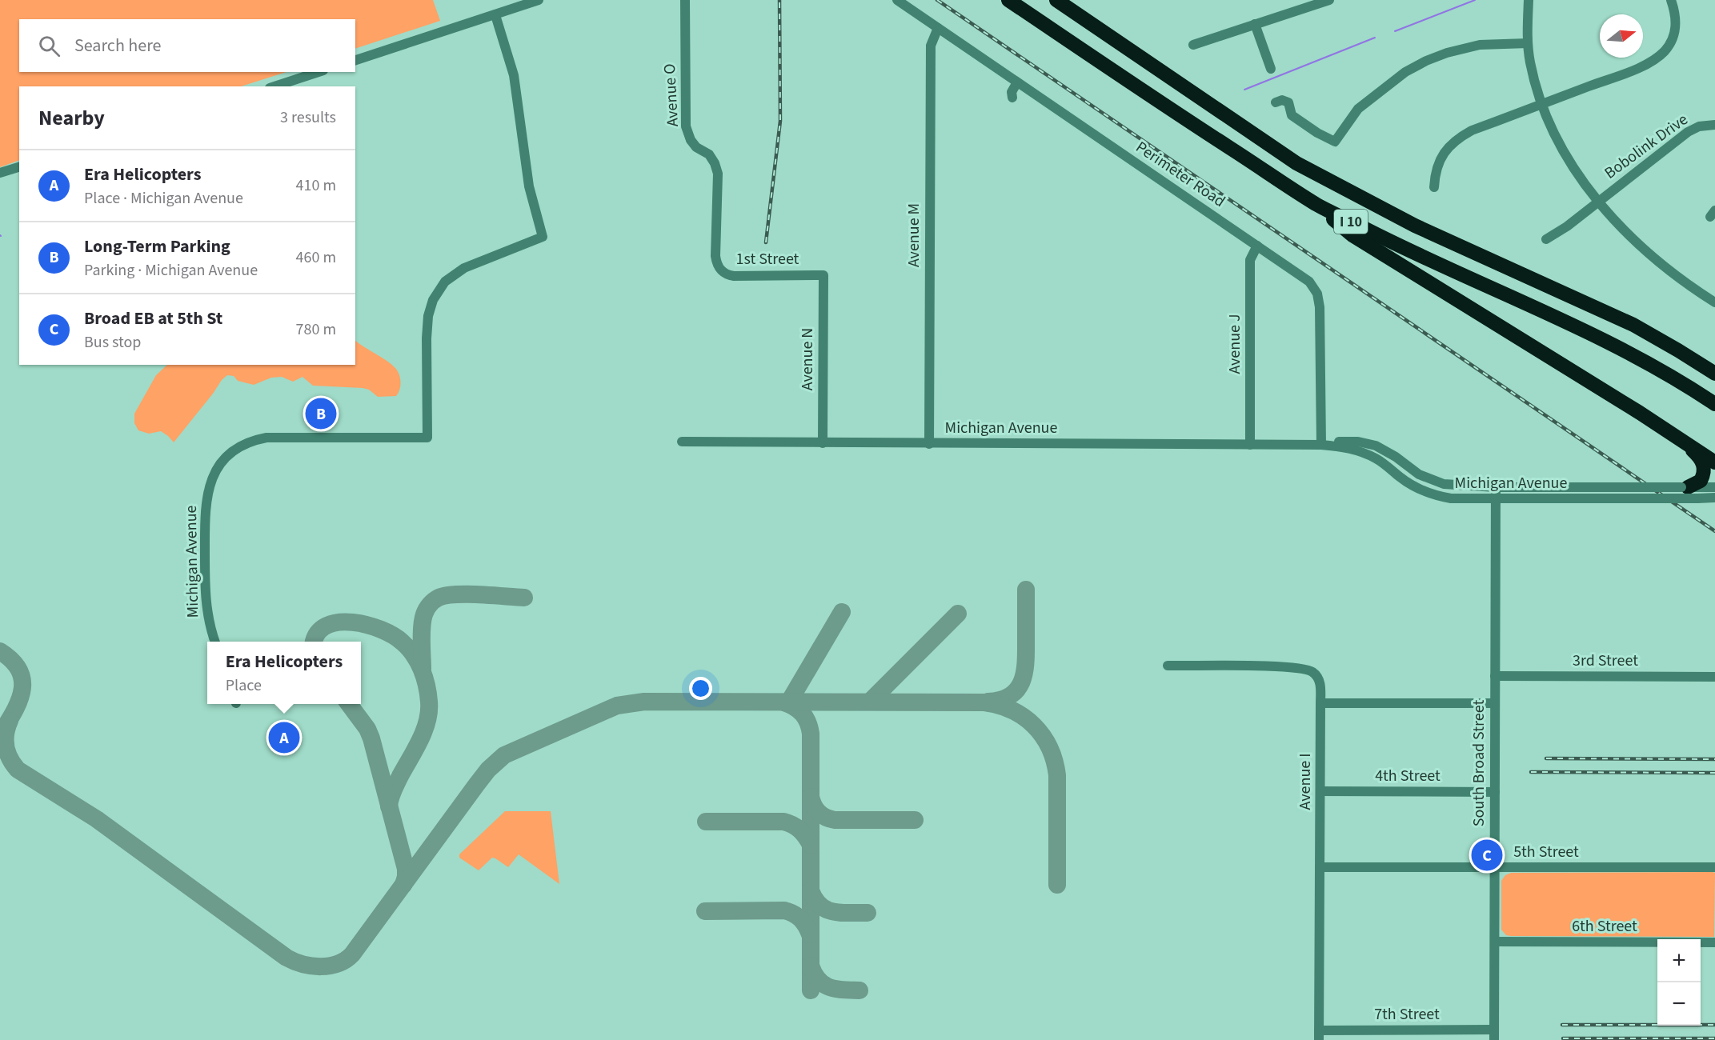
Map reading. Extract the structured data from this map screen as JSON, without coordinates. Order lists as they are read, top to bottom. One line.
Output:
{"streets":{"highway":["I 10"],"street":["Avenue O","Bobolink Drive","Perimeter Road","Avenue M","1st Street","Avenue J","Avenue N","Michigan Avenue","3rd Street","South Broad Street","4th Street","Avenue I","5th Street","6th Street","7th Street"]},"crossings":[["Avenue O","1st Street"],["Perimeter Road","Avenue M"],["Perimeter Road","Avenue J"],["Perimeter Road","Michigan Avenue"],["Avenue M","Michigan Avenue"],["1st Street","Avenue N"],["Avenue J","Michigan Avenue"],["Avenue N","Michigan Avenue"],["Michigan Avenue","South Broad Street"],["3rd Street","South Broad Street"],["South Broad Street","4th Street"],["South Broad Street","5th Street"],["South Broad Street","6th Street"],["South Broad Street","7th Street"],["4th Street","Avenue I"],["Avenue I","5th Street"],["Avenue I","7th Street"]],"north":"right","page":{"search":"Search here","heading":["Nearby","3 results"],"list":[{"mark":"A","name":"Era Helicopters","note":"Place · Michigan Avenue","value":"410 m"},{"mark":"B","name":"Long-Term Parking","note":"Parking · Michigan Avenue","value":"460 m"},{"mark":"C","name":"Broad EB at 5th St","note":"Bus stop","value":"780 m"}],"pins":["B","A","C"],"popup":["Era Helicopters","Place"],"map_buttons":["+","−"]}}
